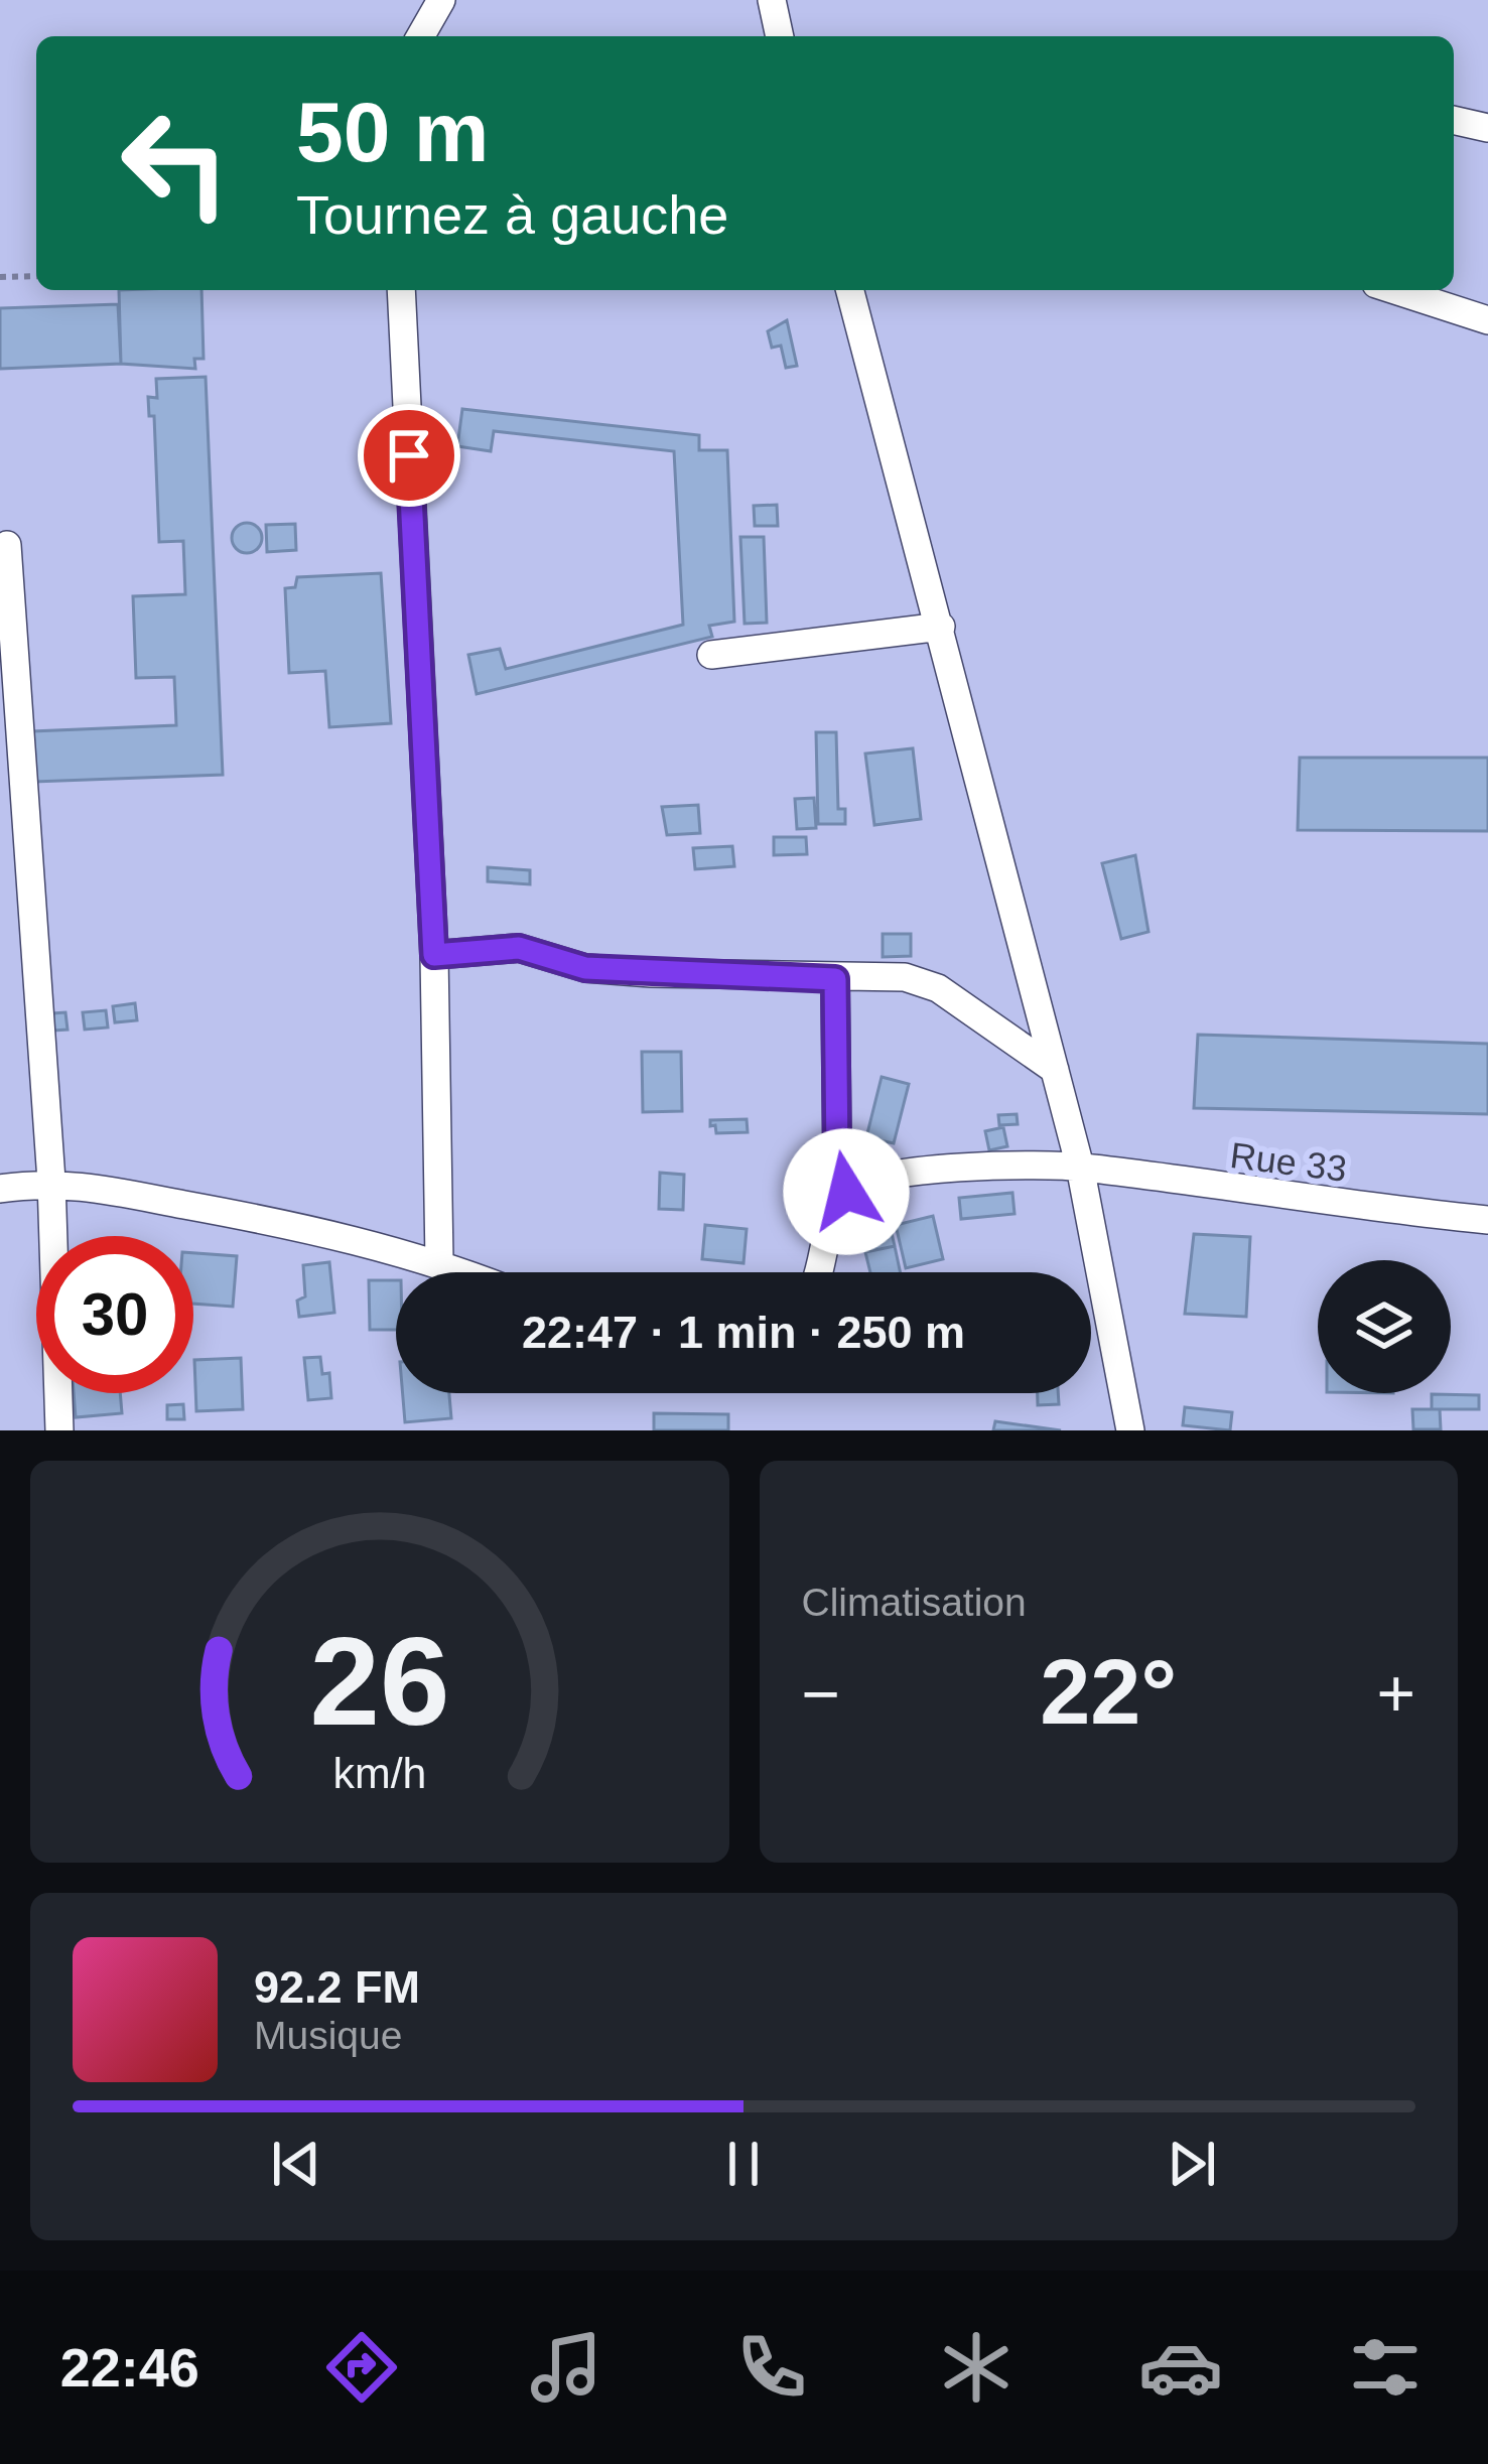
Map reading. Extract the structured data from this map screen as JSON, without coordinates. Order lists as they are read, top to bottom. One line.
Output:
{"streets":{"street":["Rue 33"]},"page":{"turn":["50 m","Tournez à gauche"],"limit":"30","trip":"22:47 · 1 min · 250 m","tile":"Climatisation","heat":["−","22°","+"],"song":["92.2 FM","Musique"],"tabs":"22:46","gauge":["26","km/h"]}}
